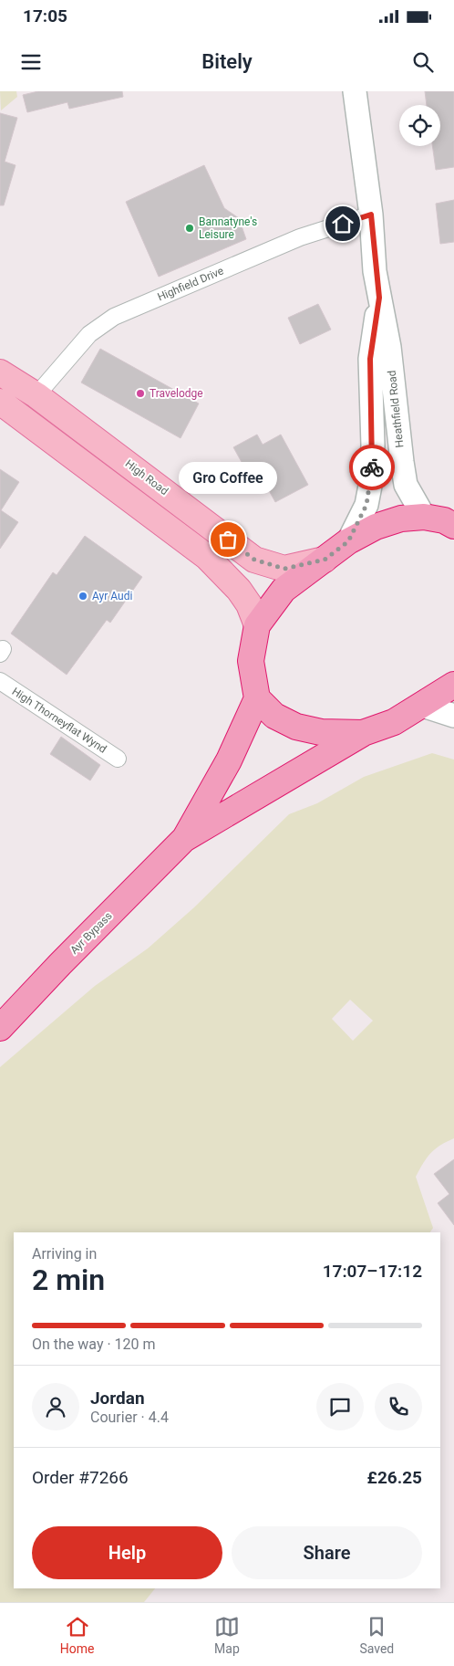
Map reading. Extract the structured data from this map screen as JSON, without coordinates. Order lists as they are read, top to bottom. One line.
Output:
{"streets":{"highway":["Ayr Bypass"],"main road":["Heathfield Road","High Road"],"street":["Highfield Drive","High Thorneyflat Wynd"]},"crossings":[["Highfield Drive","Heathfield Road"],["Highfield Drive","High Road"]],"places":["Bannatyne's Leisure","Travelodge","Gro Coffee","Ayr Audi"],"page":{"status":"17:05","header":"Bitely","bubble":"Gro Coffee","heading":["2 min","Arriving in","17:07–17:12"],"panel":["Jordan","Courier · 4.4","Order #7266","£26.25"],"bar":"On the way · 120 m","buttons":["Help","Share"],"tabs":["Home","Map","Saved"]}}
